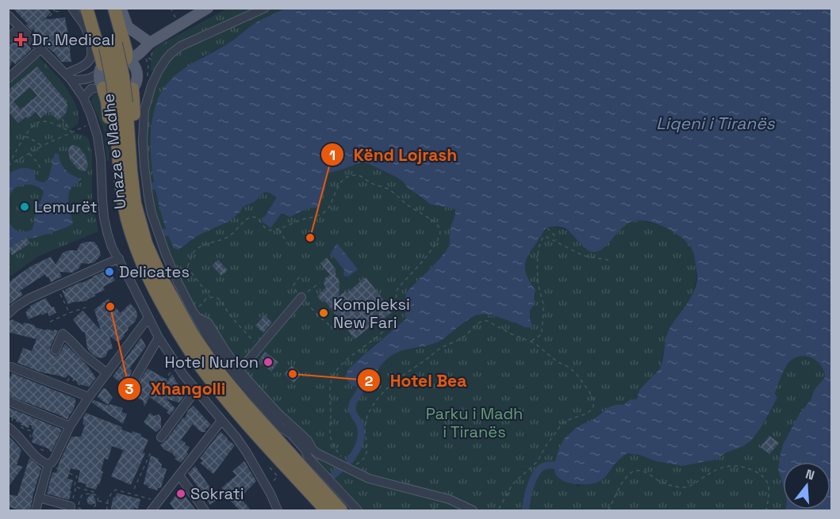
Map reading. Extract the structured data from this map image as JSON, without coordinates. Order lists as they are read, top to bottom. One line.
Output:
{"streets":{"highway":["Unaza e Madhe"]},"water":["Liqeni i Tiranës"],"parks":["Parku i Madh i Tiranës"],"places":{"health":["Dr. Medical"],"other":["Lemurët","Kënd Lojrash","Delicates","Xhangolli","Kompleksi New Fari","Hotel Nurlon","Hotel Bea","Sokrati"]},"north":"top"}
